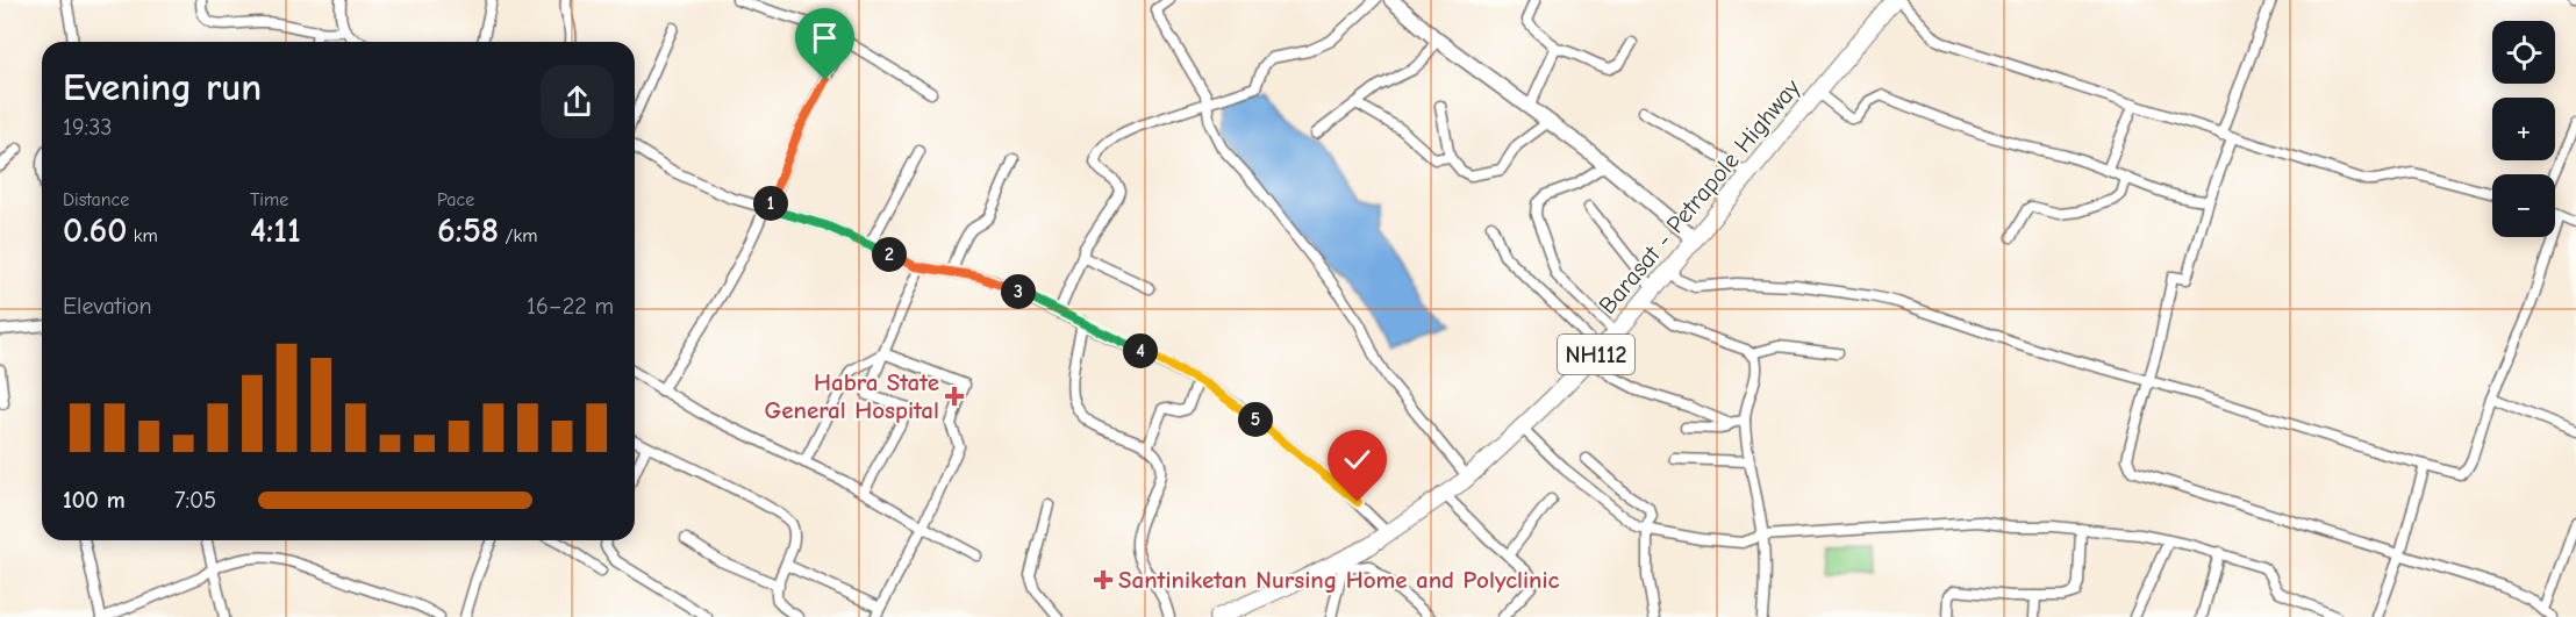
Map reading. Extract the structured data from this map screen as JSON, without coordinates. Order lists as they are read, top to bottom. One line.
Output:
{"streets":{"highway":["Barasat - Petrapole Highway","NH112"]},"places":{"health":["Habra State General Hospital","Santiniketan Nursing Home and Polyclinic"]},"page":{"map_buttons":["+","−"],"heading":["Evening run","19:33"],"stats":[["Distance","0.60 km"],["Time","4:11"],["Pace","6:58 /km"]],"pins":["1","2","3","4","5"],"chart":["Elevation","16–22 m"],"list":[{"name":"100 m","note":"7:05"}]}}
